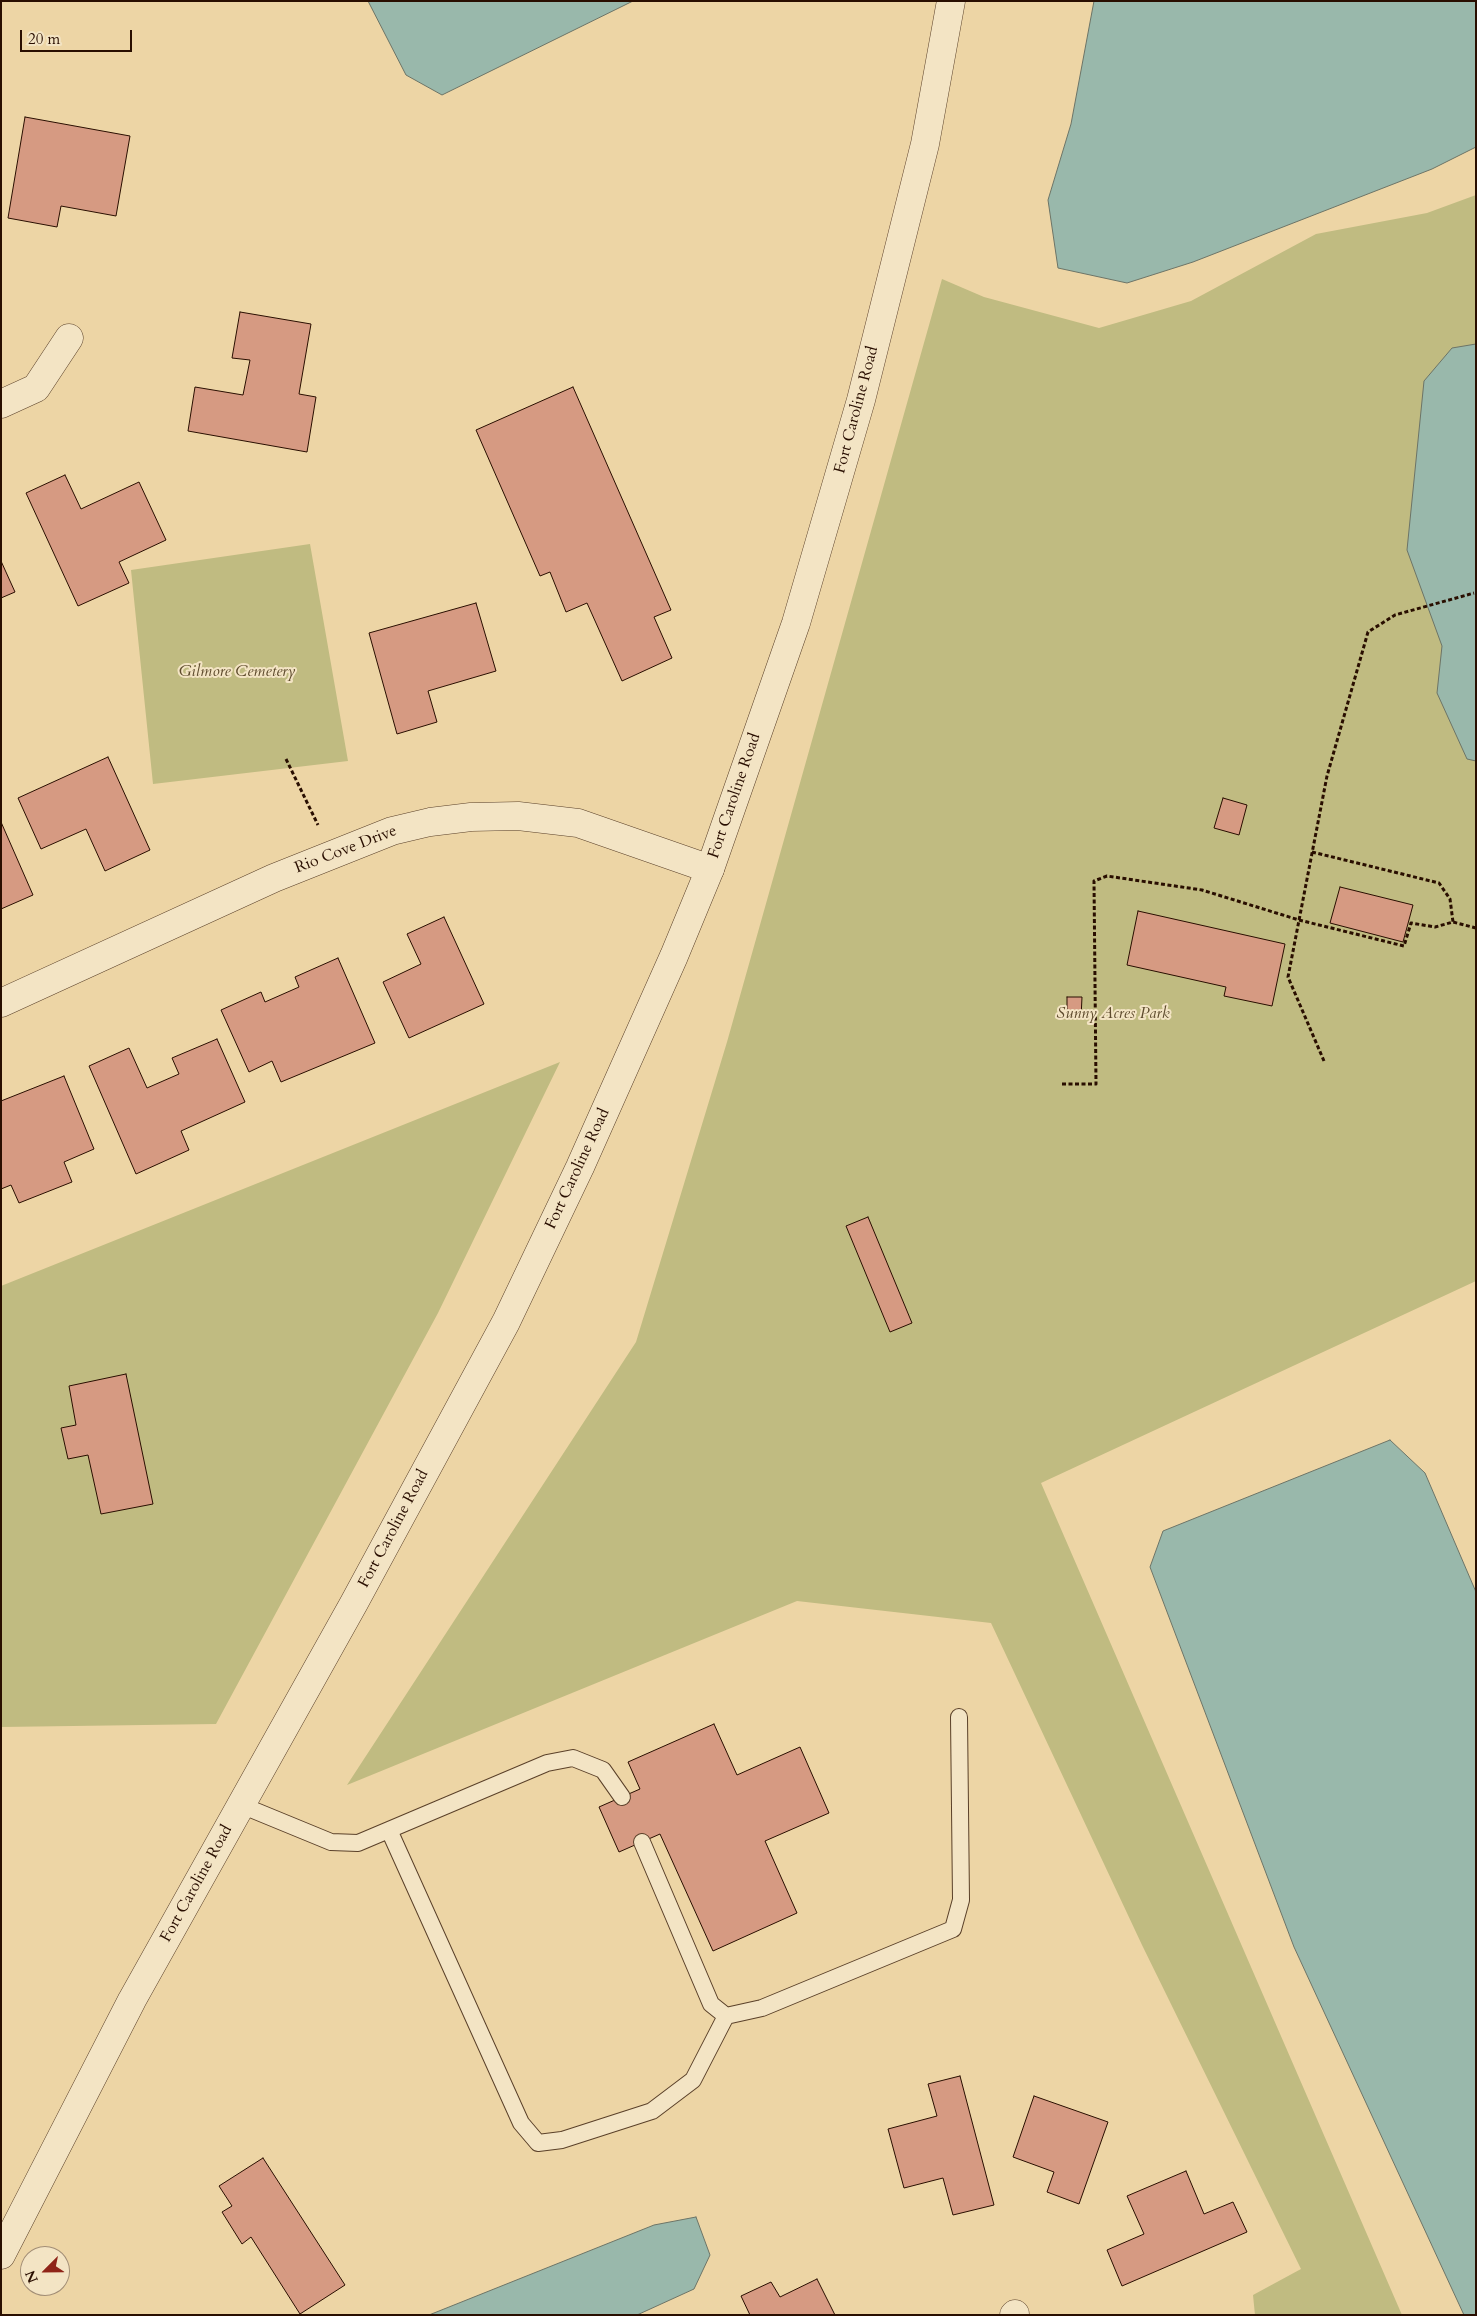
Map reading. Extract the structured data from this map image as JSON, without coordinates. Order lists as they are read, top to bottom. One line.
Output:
{"streets":{"street":["Fort Caroline Road","Rio Cove Drive"]},"crossings":[["Fort Caroline Road","Rio Cove Drive"]],"parks":["Gilmore Cemetery","Sunny Acres Park"],"scale_bar":"20 m","north":"bottom left"}
